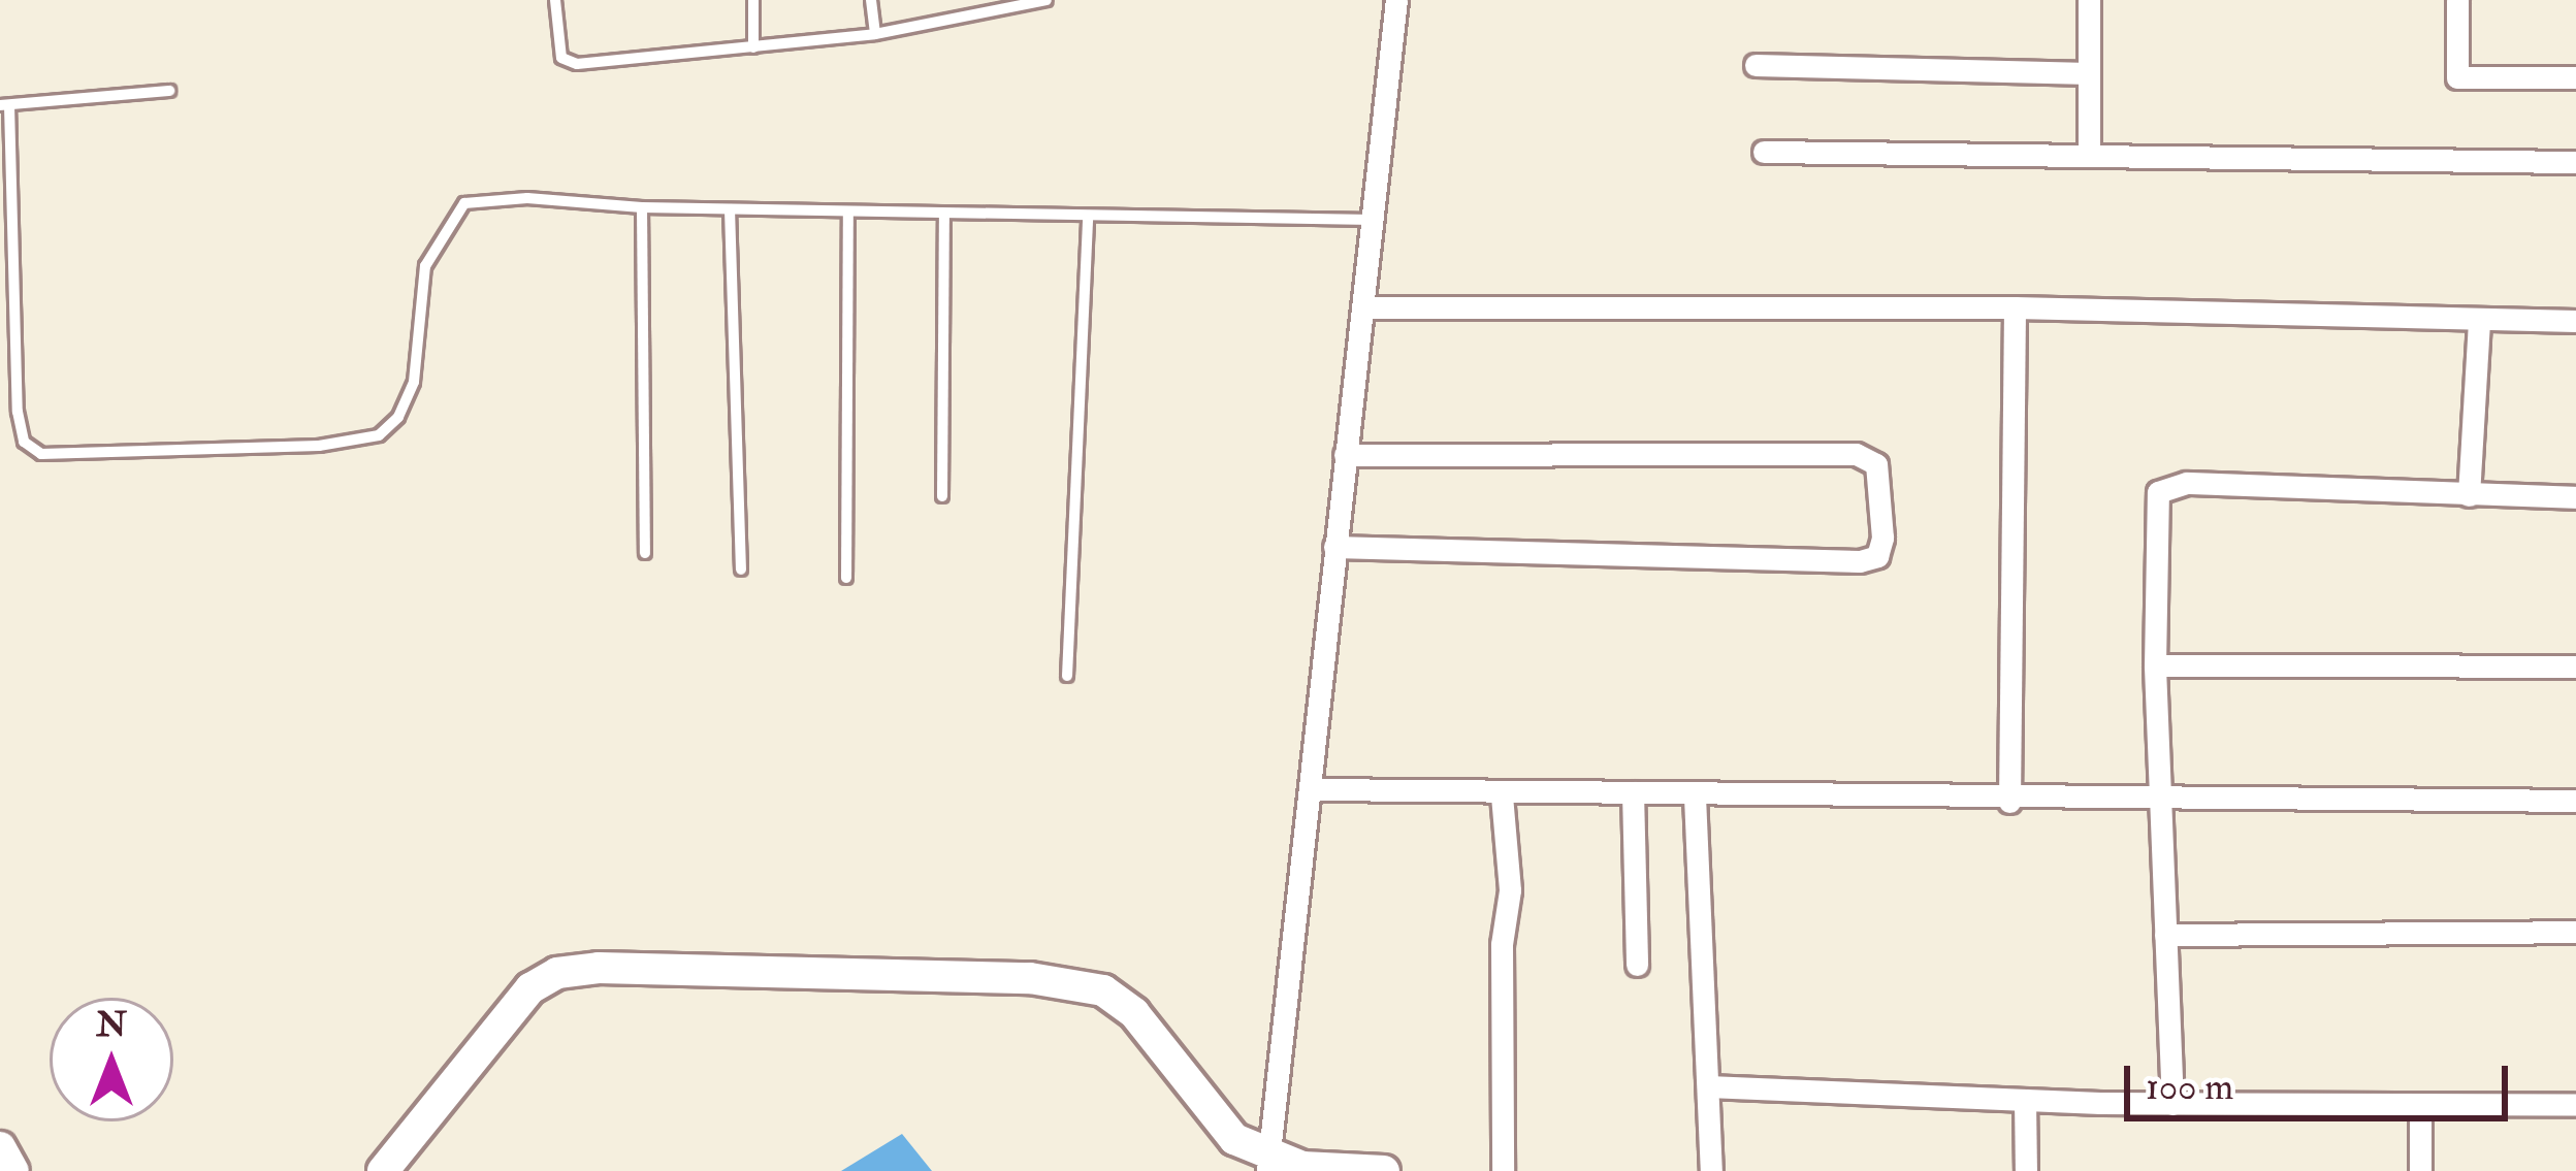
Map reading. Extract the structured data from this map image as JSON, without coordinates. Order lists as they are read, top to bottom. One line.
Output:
{"scale_bar":"100 m","north":"top"}
